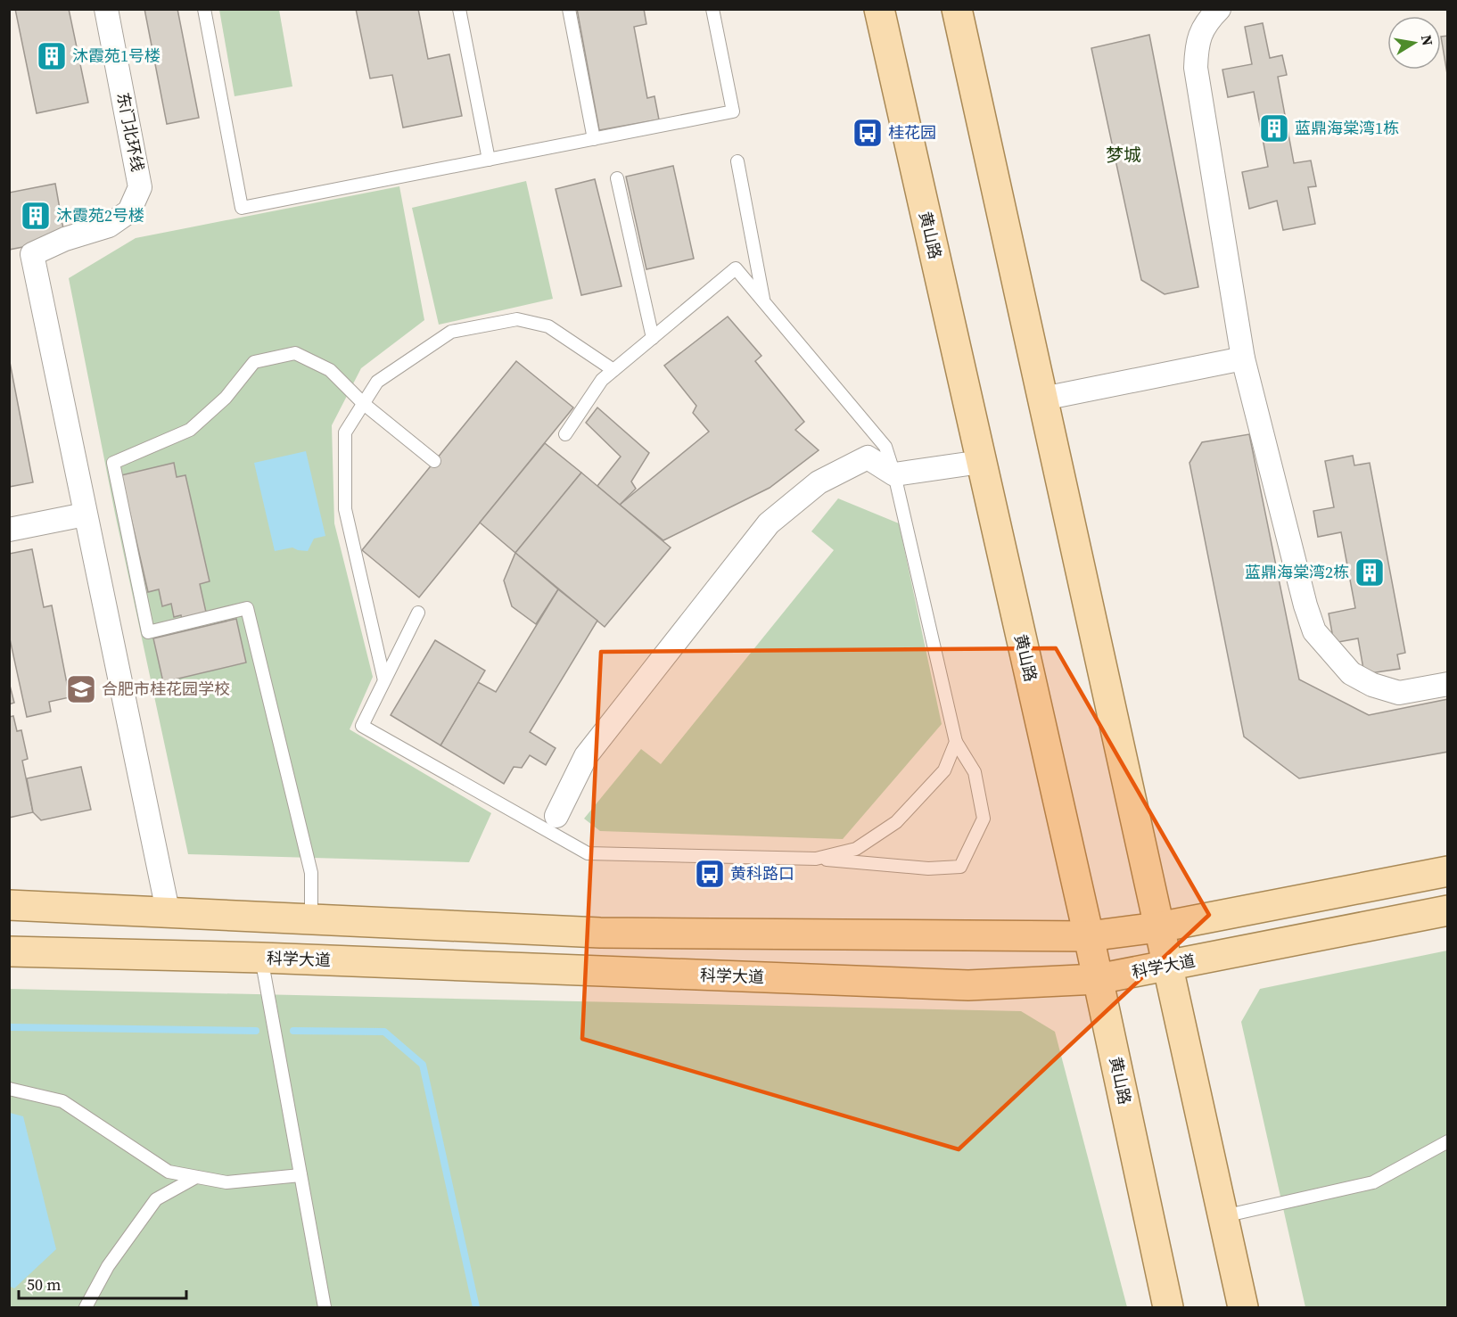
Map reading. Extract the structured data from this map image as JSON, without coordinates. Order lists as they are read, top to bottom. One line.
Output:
{"streets":{"main road":["黄山路","科学大道"],"street":["东门北环线"]},"crossings":[["黄山路","科学大道"]],"districts":["梦城"],"places":{"building":["沐霞苑1号楼","蓝鼎海棠湾1栋","沐霞苑2号楼","蓝鼎海棠湾2栋"],"bus stop":["桂花园","黄科路口"],"school or university":["合肥市桂花园学校"]},"scale_bar":"50 m","north":"right"}
